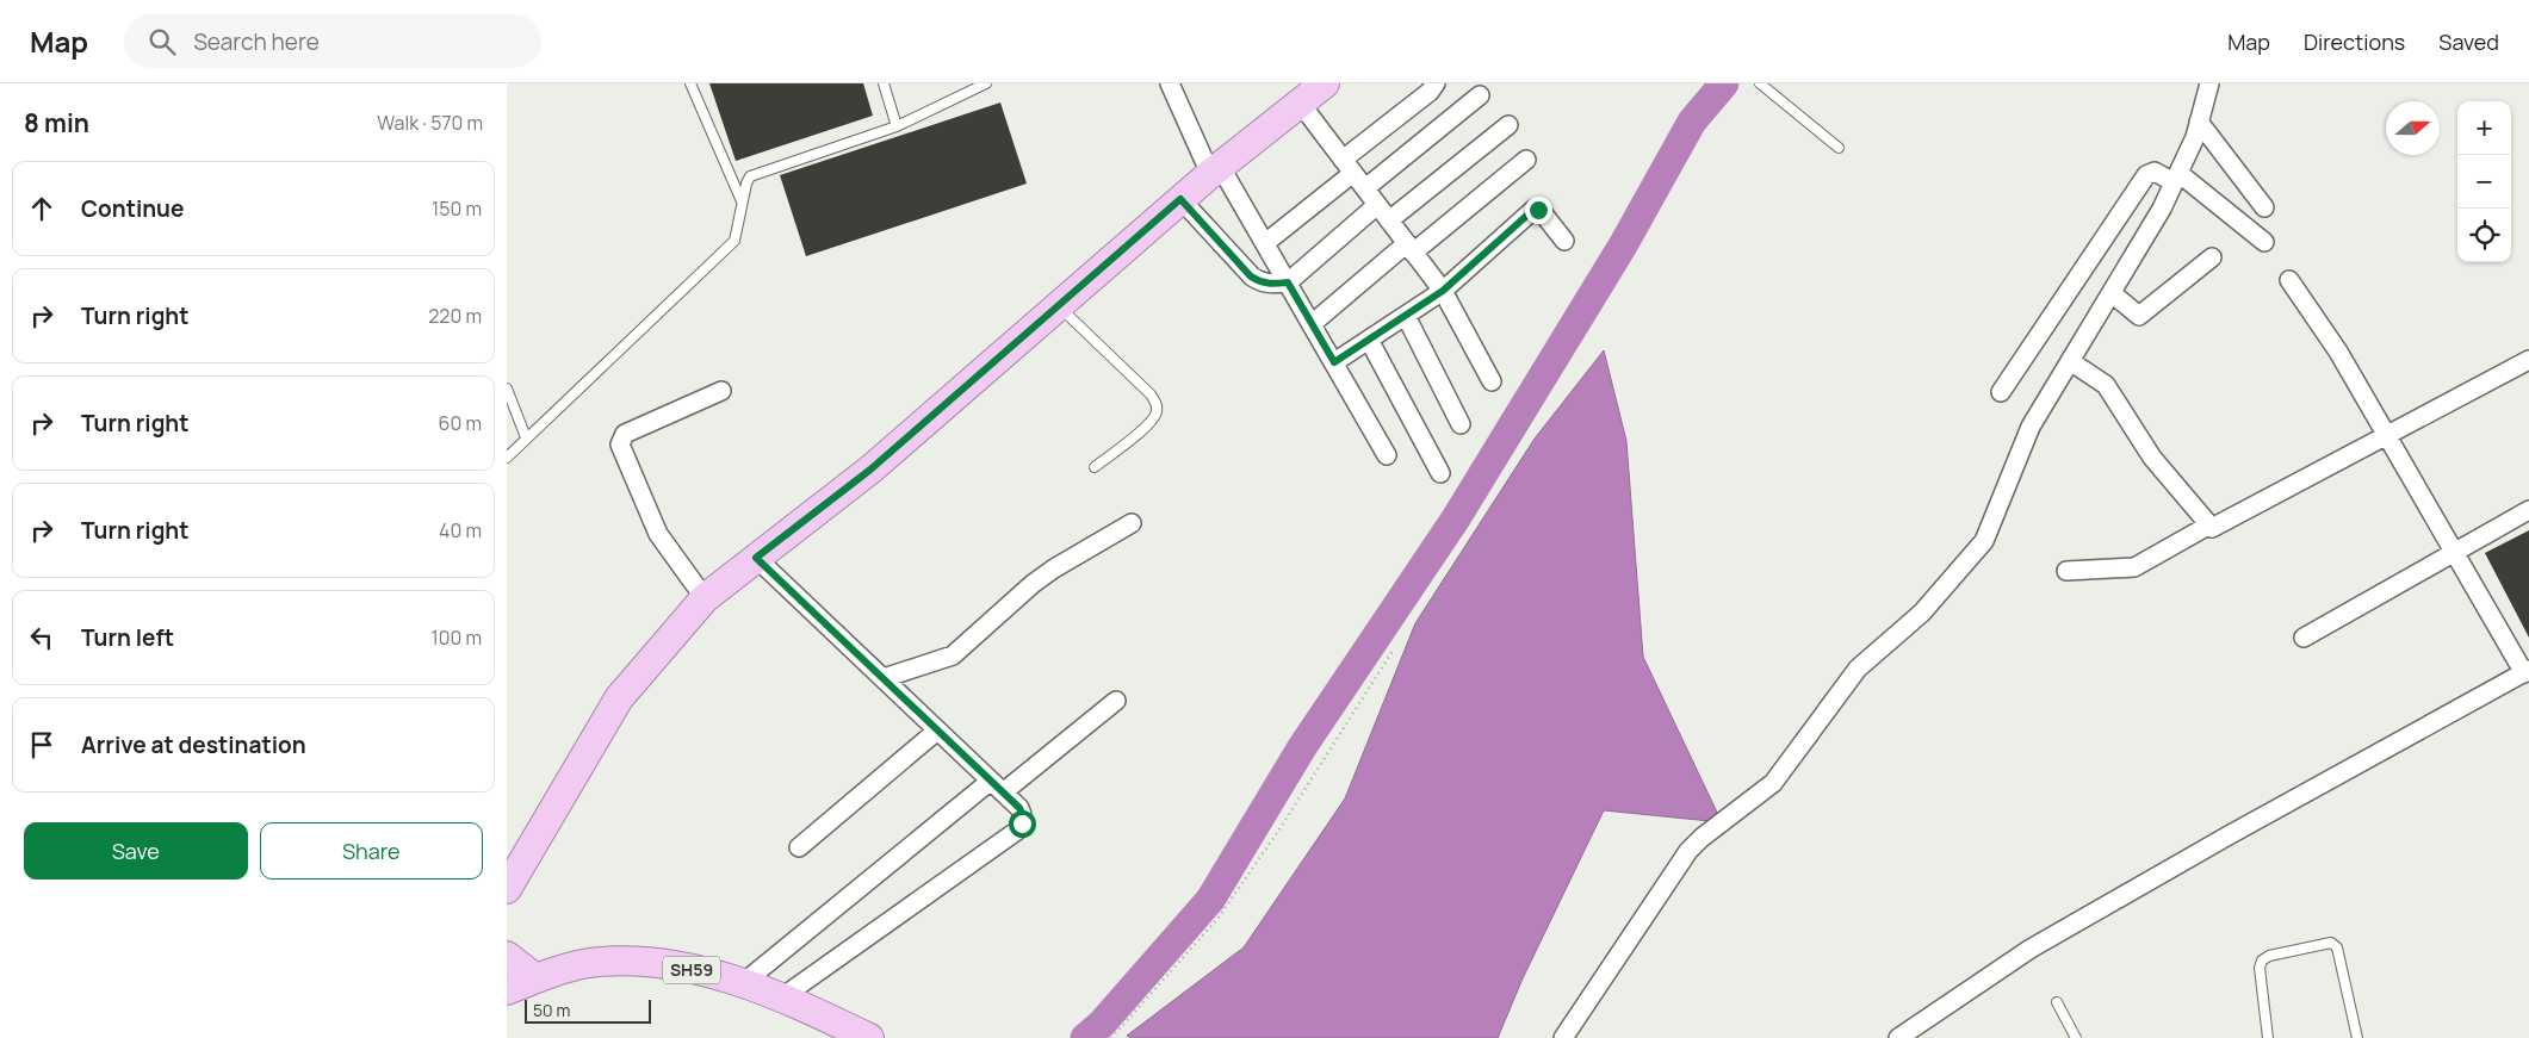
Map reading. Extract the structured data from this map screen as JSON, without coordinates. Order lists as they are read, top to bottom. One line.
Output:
{"streets":{"main road":["SH59"]},"scale_bar":"50 m","north":"right","page":{"header":"Map","search":"Search here","nav":["Map","Directions","Saved"],"heading":["8 min","Walk · 570 m"],"map_buttons":["+","−"],"list":[["Continue","150 m"],["Turn right","220 m"],["Turn right","60 m"],["Turn right","40 m"],["Turn left","100 m"],"Arrive at destination"],"buttons":["Save","Share"],"scale":"50 m"}}
